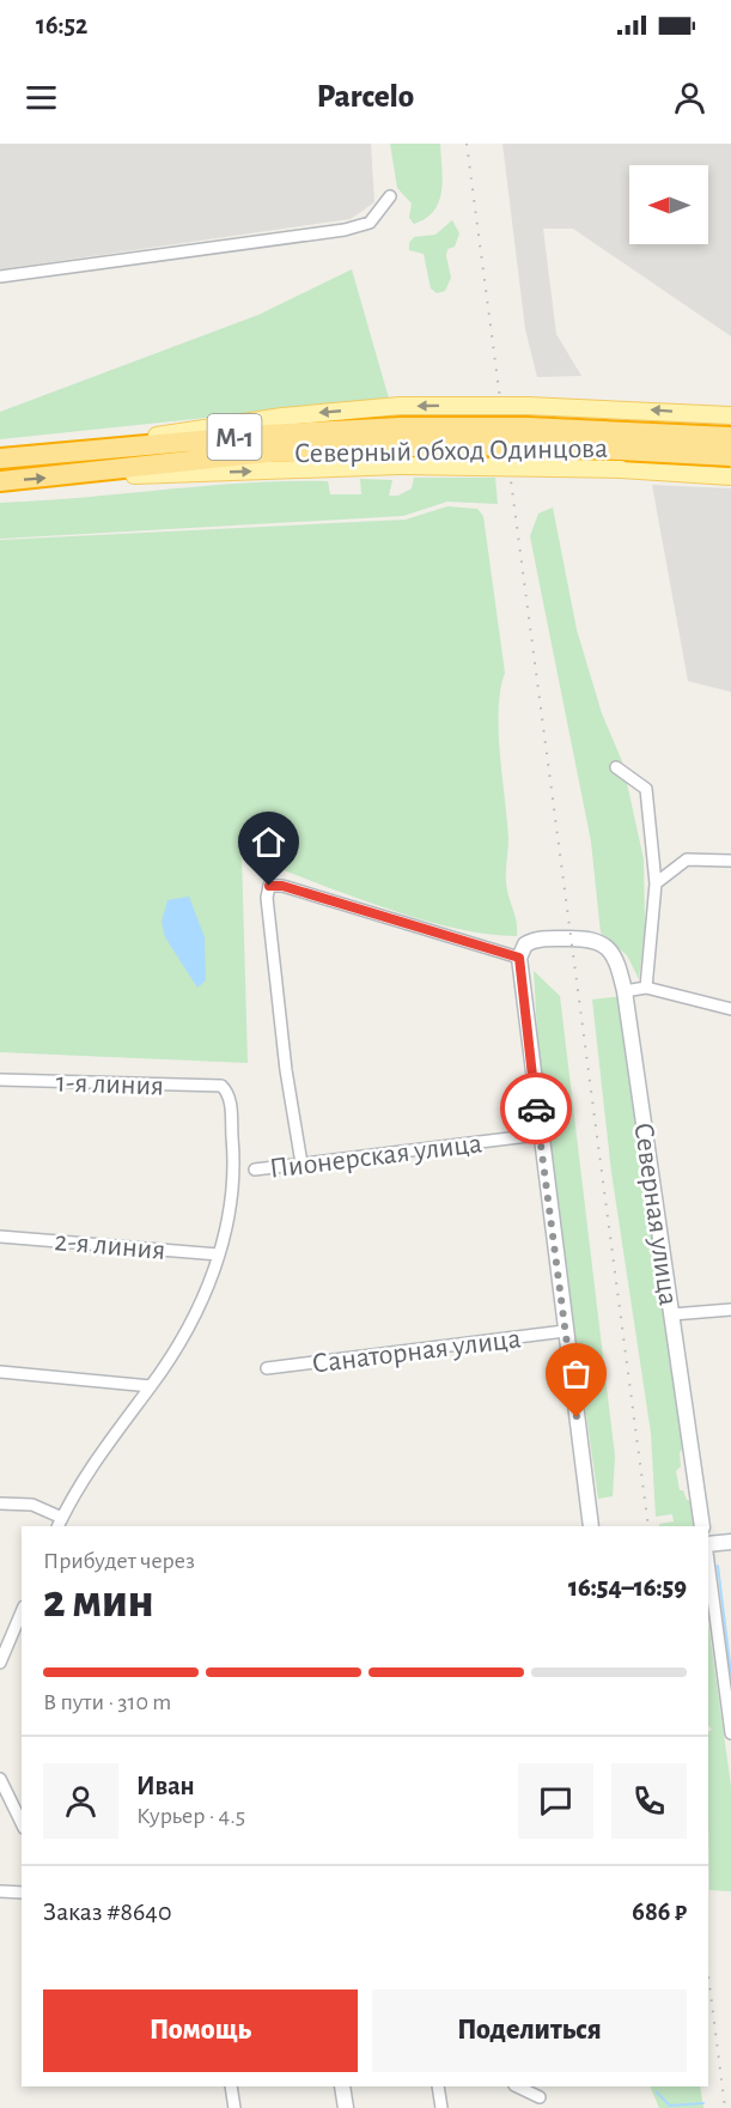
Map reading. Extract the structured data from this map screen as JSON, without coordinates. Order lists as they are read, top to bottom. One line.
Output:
{"streets":{"highway":["М-1","Северный обход Одинцова"],"street":["1-я линия","Пионерская улица","Северная улица","2-я линия","Санаторная улица"]},"crossings":[["1-я линия","2-я линия"]],"north":"left","page":{"status":"16:52","header":"Parcelo","heading":["2 мин","Прибудет через","16:54–16:59"],"panel":["Иван","Курьер · 4.5","Заказ #8640","686 ₽"],"bar":"В пути · 310 m","buttons":["Помощь","Поделиться"]}}
